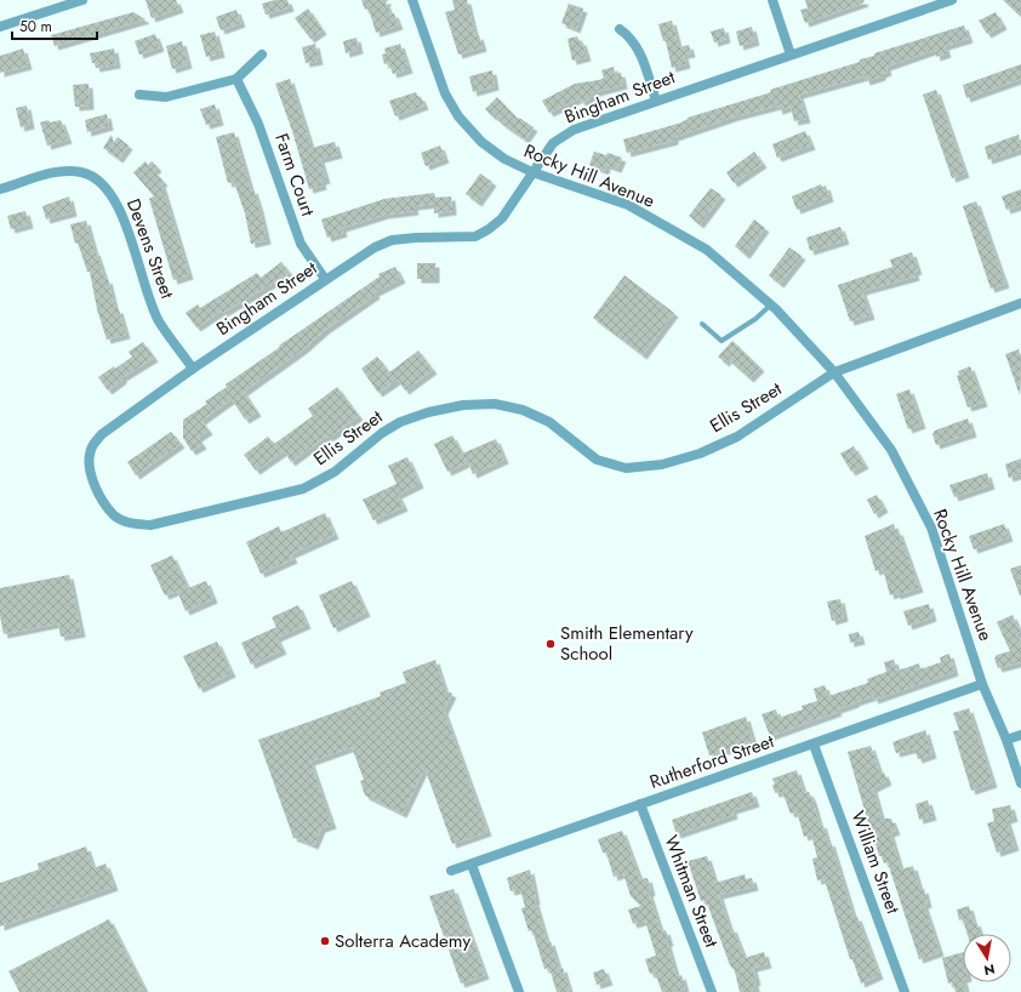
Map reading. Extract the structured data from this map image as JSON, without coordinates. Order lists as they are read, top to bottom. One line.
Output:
{"streets":{"street":["Bingham Street","Farm Court","Rocky Hill Avenue","Devens Street","Ellis Street","Rutherford Street","William Street","Whitman Street"]},"crossings":[["Bingham Street","Farm Court"],["Bingham Street","Rocky Hill Avenue"],["Bingham Street","Devens Street"],["Bingham Street","Ellis Street"],["Rocky Hill Avenue","Ellis Street"],["Rocky Hill Avenue","Rutherford Street"],["Rutherford Street","William Street"],["Rutherford Street","Whitman Street"]],"places":["Smith Elementary School","Solterra Academy"],"scale_bar":"50 m","north":"bottom"}
